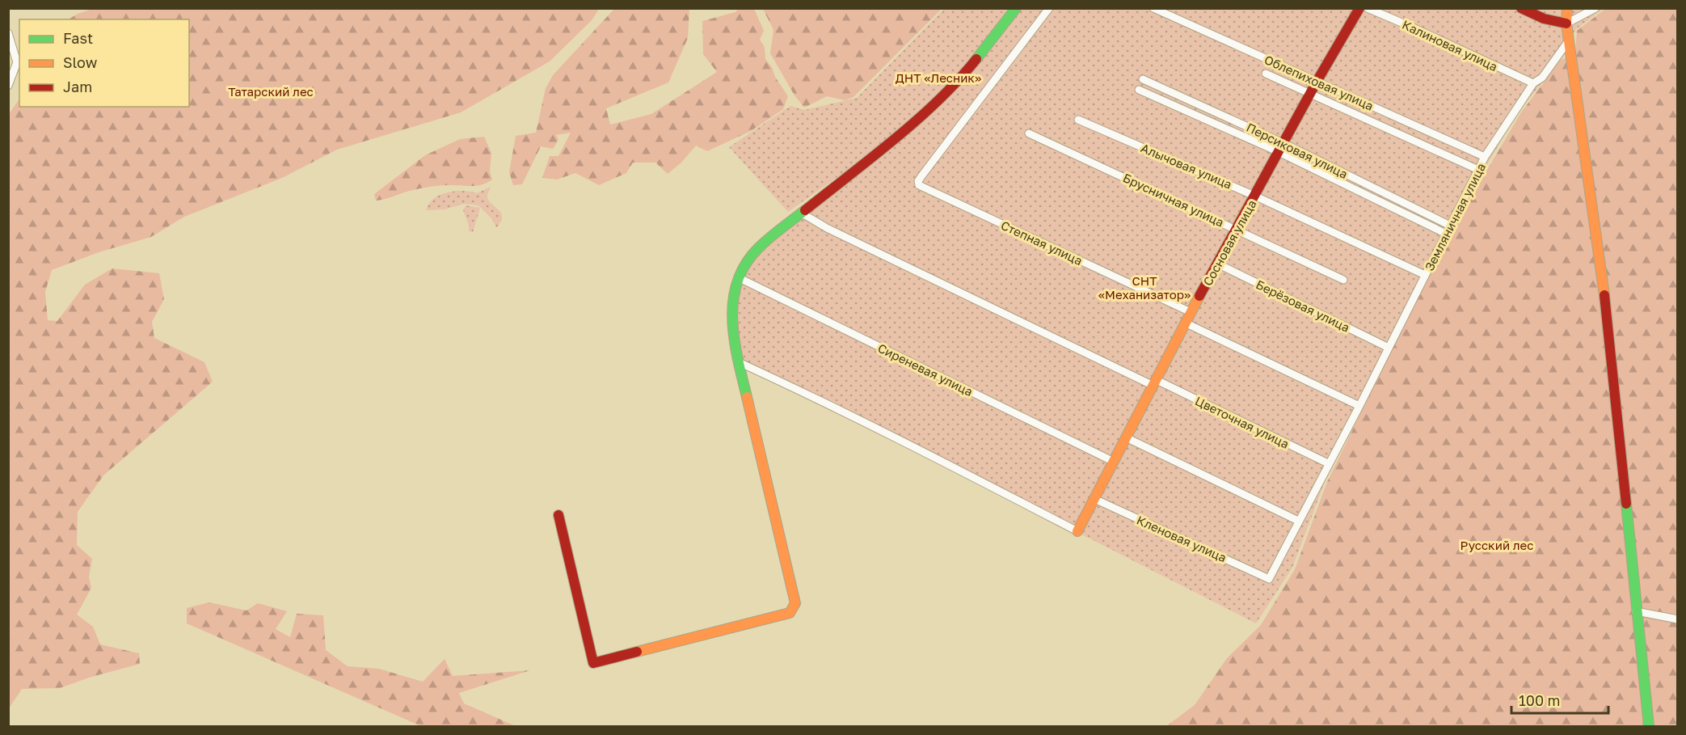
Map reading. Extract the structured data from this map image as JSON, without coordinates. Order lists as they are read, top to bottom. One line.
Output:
{"streets":{"street":["Калиновая улица","Облепиховая улица","Персиковая улица","Алычовая улица","Брусничная улица","Земляничная улица","Степная улица","Сосновая улица","Берёзовая улица","Сиреневая улица","Цветочная улица","Кленовая улица"]},"crossings":[["Калиновая улица","Земляничная улица"],["Облепиховая улица","Земляничная улица"],["Облепиховая улица","Сосновая улица"],["Персиковая улица","Земляничная улица"],["Персиковая улица","Сосновая улица"],["Алычовая улица","Земляничная улица"],["Алычовая улица","Сосновая улица"],["Брусничная улица","Сосновая улица"],["Земляничная улица","Берёзовая улица"],["Земляничная улица","Цветочная улица"],["Земляничная улица","Кленовая улица"],["Степная улица","Сосновая улица"],["Сосновая улица","Берёзовая улица"],["Сосновая улица","Сиреневая улица"],["Сосновая улица","Цветочная улица"],["Сосновая улица","Кленовая улица"]],"parks":["ДНТ «Лесник»","Татарский лес","СНТ «Механизатор»","Русский лес"],"legend":["Fast","Slow","Jam"],"scale_bar":"100 m"}
